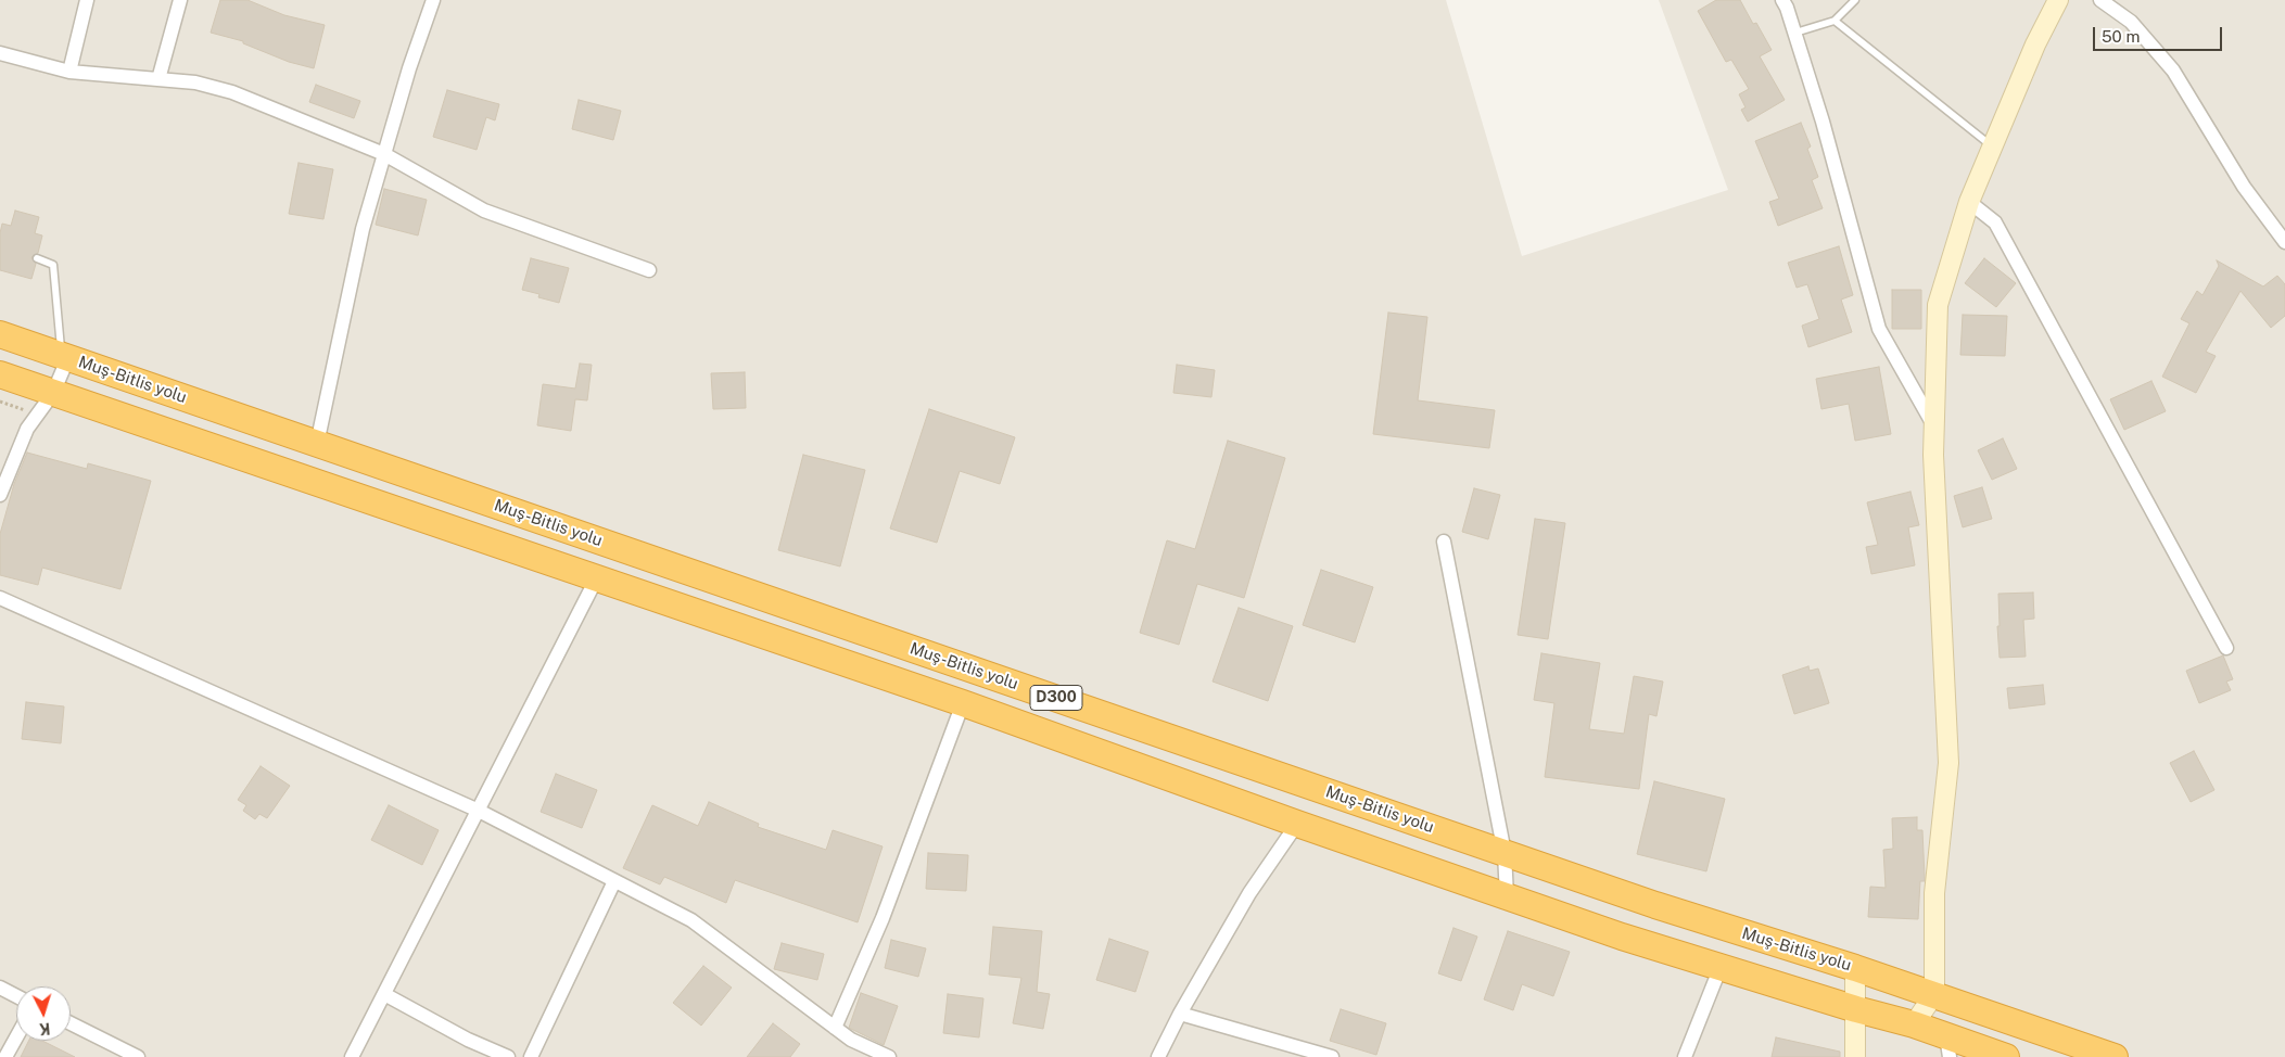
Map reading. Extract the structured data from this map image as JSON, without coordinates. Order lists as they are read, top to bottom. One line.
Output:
{"streets":{"highway":["Muş-Bitlis yolu","D300"]},"scale_bar":"50 m","north":"bottom"}
